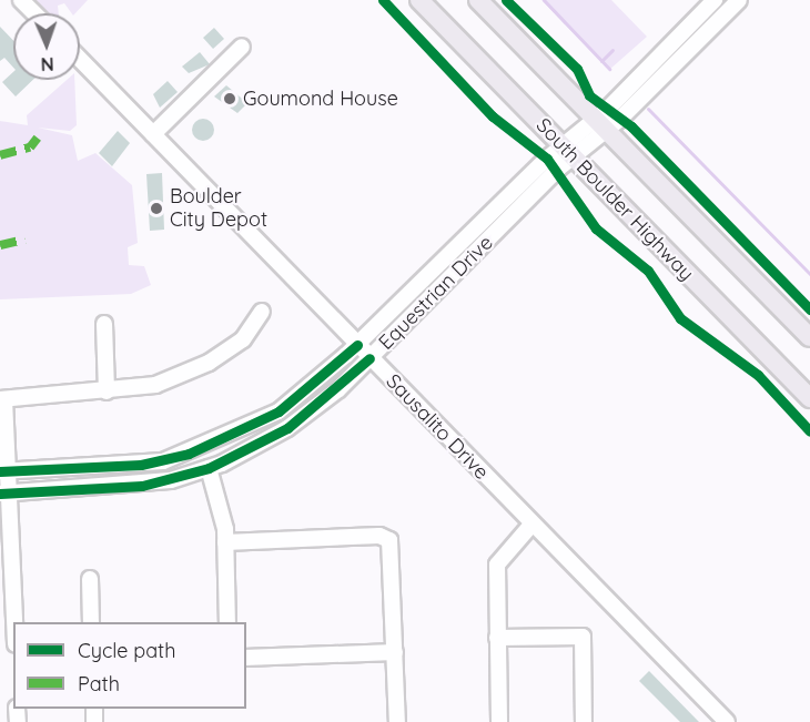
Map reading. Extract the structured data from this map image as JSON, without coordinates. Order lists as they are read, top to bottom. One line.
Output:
{"streets":{"main road":["South Boulder Highway"],"street":["Equestrian Drive","Sausalito Drive"]},"crossings":[["South Boulder Highway","Equestrian Drive"],["Equestrian Drive","Sausalito Drive"]],"places":["Goumond House","Boulder City Depot"],"legend":["Cycle path","Path"],"north":"bottom"}
